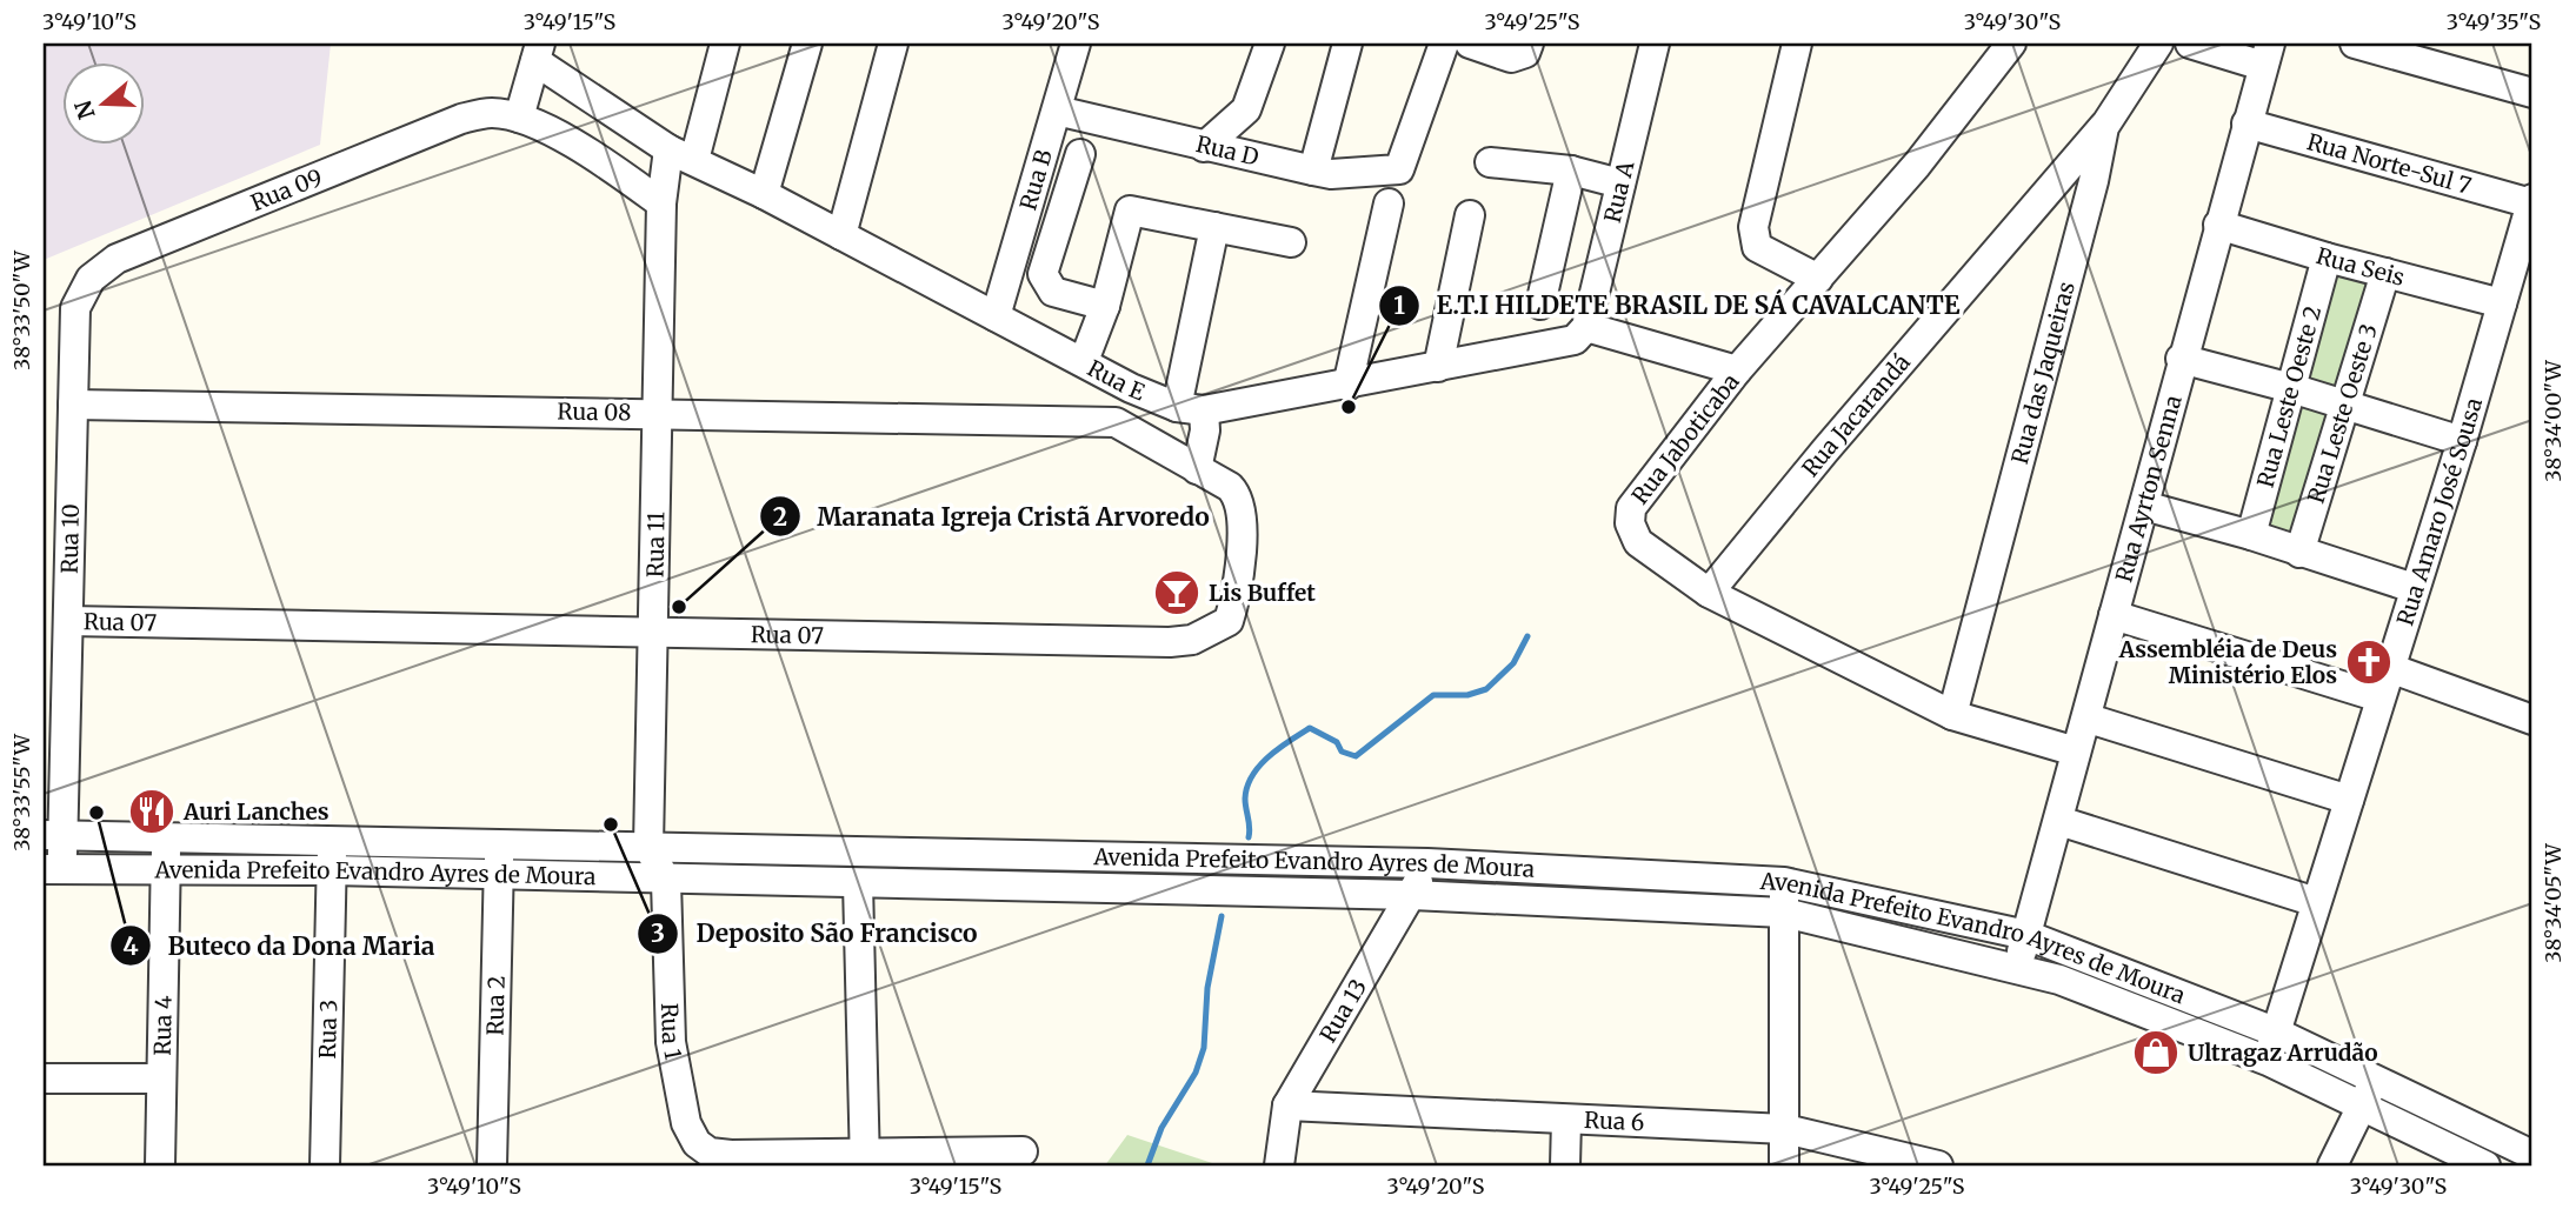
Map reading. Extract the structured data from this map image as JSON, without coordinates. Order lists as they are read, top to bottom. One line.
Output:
{"streets":{"street":["Rua D","Rua Norte-Sul 7","Rua B","Rua 09","Rua A","Rua Seis","Rua das Jaqueiras","Rua E","Rua Leste Oeste 2","Rua 08","Rua Leste Oeste 3","Rua Jacarandá","Rua Jaboticaba","Rua Ayrton Senna","Rua Amaro José Sousa","Rua 10","Rua 11","Rua 07","Avenida Prefeito Evandro Ayres de Moura","Rua 2","Rua 13","Rua 4","Rua 3","Rua 1","Rua 6"]},"crossings":[["Rua D","Rua B"],["Rua Norte-Sul 7","Rua Ayrton Senna"],["Rua Norte-Sul 7","Rua Amaro José Sousa"],["Rua B","Rua E"],["Rua 09","Rua 10"],["Rua 09","Rua 11"],["Rua Seis","Rua Leste Oeste 2"],["Rua Seis","Rua Leste Oeste 3"],["Rua Seis","Rua Ayrton Senna"],["Rua Seis","Rua Amaro José Sousa"],["Rua das Jaqueiras","Rua Jacarandá"],["Rua das Jaqueiras","Rua Jaboticaba"],["Rua 08","Rua 10"],["Rua 08","Rua 11"],["Rua 08","Rua 07"],["Rua Jacarandá","Rua Jaboticaba"],["Rua Jaboticaba","Rua Ayrton Senna"],["Rua Ayrton Senna","Avenida Prefeito Evandro Ayres de Moura"],["Rua Amaro José Sousa","Avenida Prefeito Evandro Ayres de Moura"],["Rua 10","Rua 07"],["Rua 10","Avenida Prefeito Evandro Ayres de Moura"],["Rua 11","Rua 07"],["Rua 11","Avenida Prefeito Evandro Ayres de Moura"],["Rua 11","Rua 1"],["Avenida Prefeito Evandro Ayres de Moura","Rua 2"],["Avenida Prefeito Evandro Ayres de Moura","Rua 13"],["Avenida Prefeito Evandro Ayres de Moura","Rua 4"],["Avenida Prefeito Evandro Ayres de Moura","Rua 3"],["Avenida Prefeito Evandro Ayres de Moura","Rua 1"],["Rua 13","Rua 6"]],"places":{"other":["E.T.I HILDETE BRASIL DE SÁ CAVALCANTE","Maranata Igreja Cristã Arvoredo","Buteco da Dona Maria","Deposito São Francisco"],"bar":["Lis Buffet"],"church":["Assembléia de Deus Ministério Elos"],"restaurant":["Auri Lanches"],"shop":["Ultragaz Arrudão"]},"north":"left","coordinates":["3°49'10\"S","3°49'15\"S","3°49'20\"S","3°49'25\"S","3°49'30\"S","3°49'35\"S","38°33'50\"W","38°34'00\"W","38°33'55\"W","38°34'05\"W"]}
